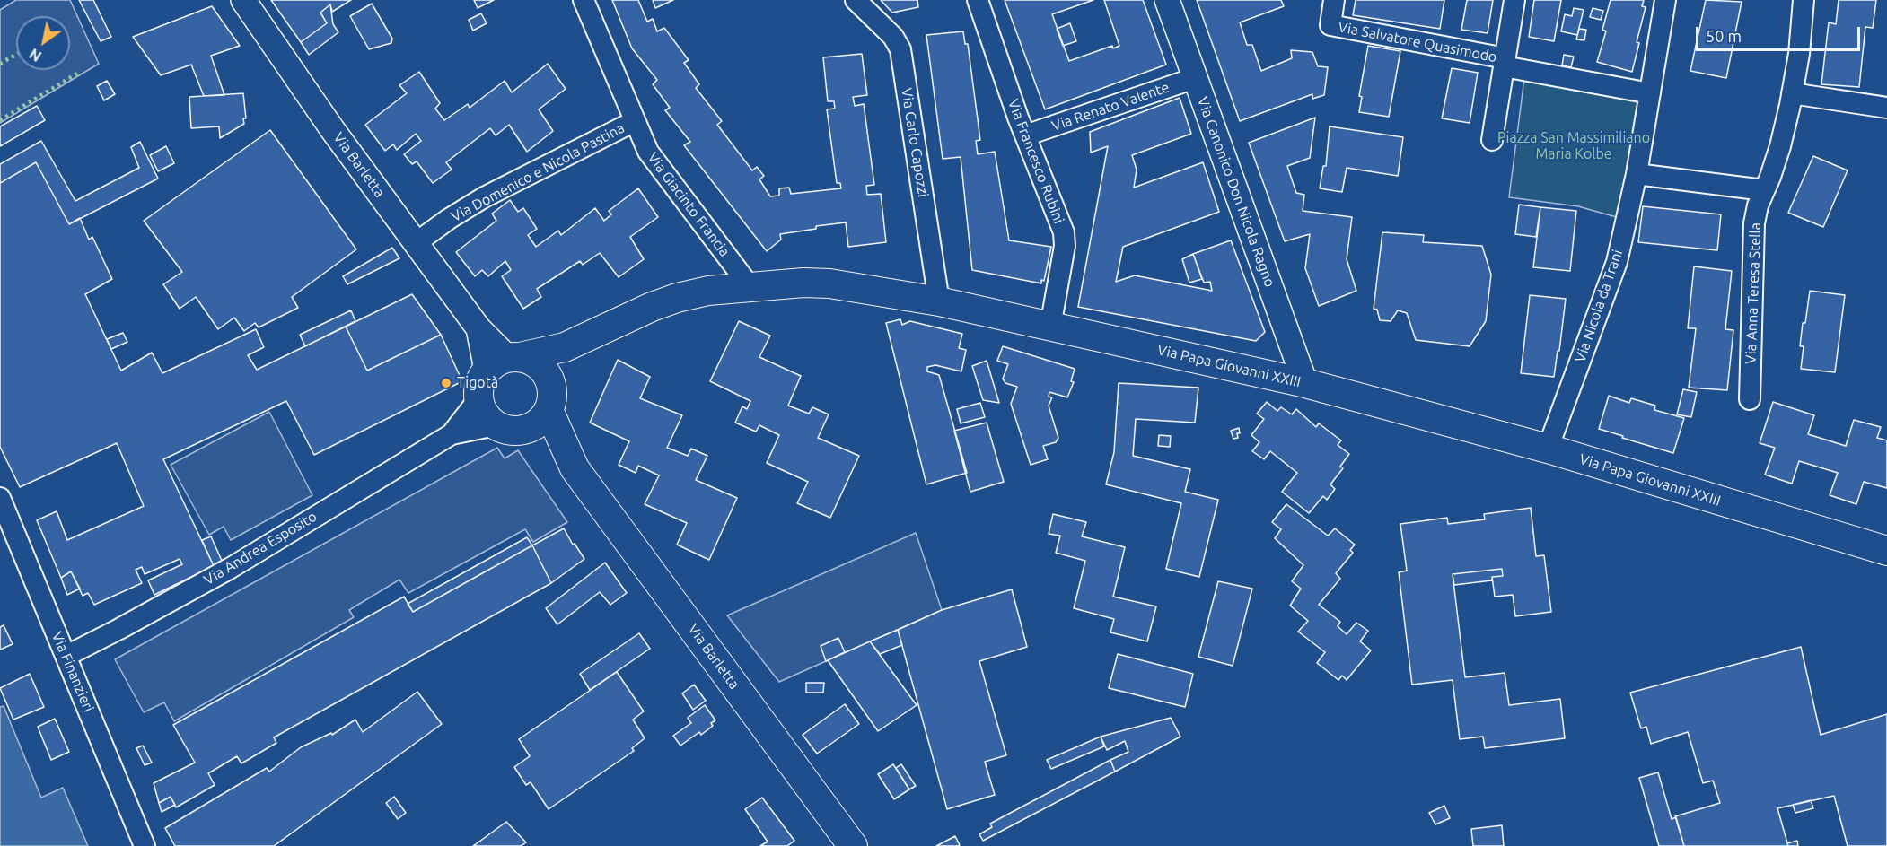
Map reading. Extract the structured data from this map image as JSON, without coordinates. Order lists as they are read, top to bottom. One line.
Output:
{"streets":{"main road":["Via Barletta","Via Papa Giovanni XXIII"],"street":["Via Salvatore Quasimodo","Via Renato Valente","Via Carlo Capozzi","Via Francesco Rubini","Via Domenico e Nicola Pastina","Via Canonico Don Nicola Ragno","Via Giacinto Francia","Via Anna Teresa Stella","Via Nicola da Trani","Via Andrea Esposito","Via Finanzieri"]},"crossings":[["Via Renato Valente","Via Francesco Rubini"],["Via Renato Valente","Via Canonico Don Nicola Ragno"],["Via Carlo Capozzi","Via Papa Giovanni XXIII"],["Via Francesco Rubini","Via Papa Giovanni XXIII"],["Via Barletta","Via Domenico e Nicola Pastina"],["Via Barletta","Via Papa Giovanni XXIII"],["Via Barletta","Via Andrea Esposito"],["Via Domenico e Nicola Pastina","Via Giacinto Francia"],["Via Canonico Don Nicola Ragno","Via Papa Giovanni XXIII"],["Via Giacinto Francia","Via Papa Giovanni XXIII"],["Via Nicola da Trani","Via Papa Giovanni XXIII"],["Via Papa Giovanni XXIII","Via Andrea Esposito"],["Via Andrea Esposito","Via Finanzieri"]],"parks":["Piazza San Massimiliano Maria Kolbe"],"places":["Tigotà"],"scale_bar":"50 m","north":"bottom left"}
